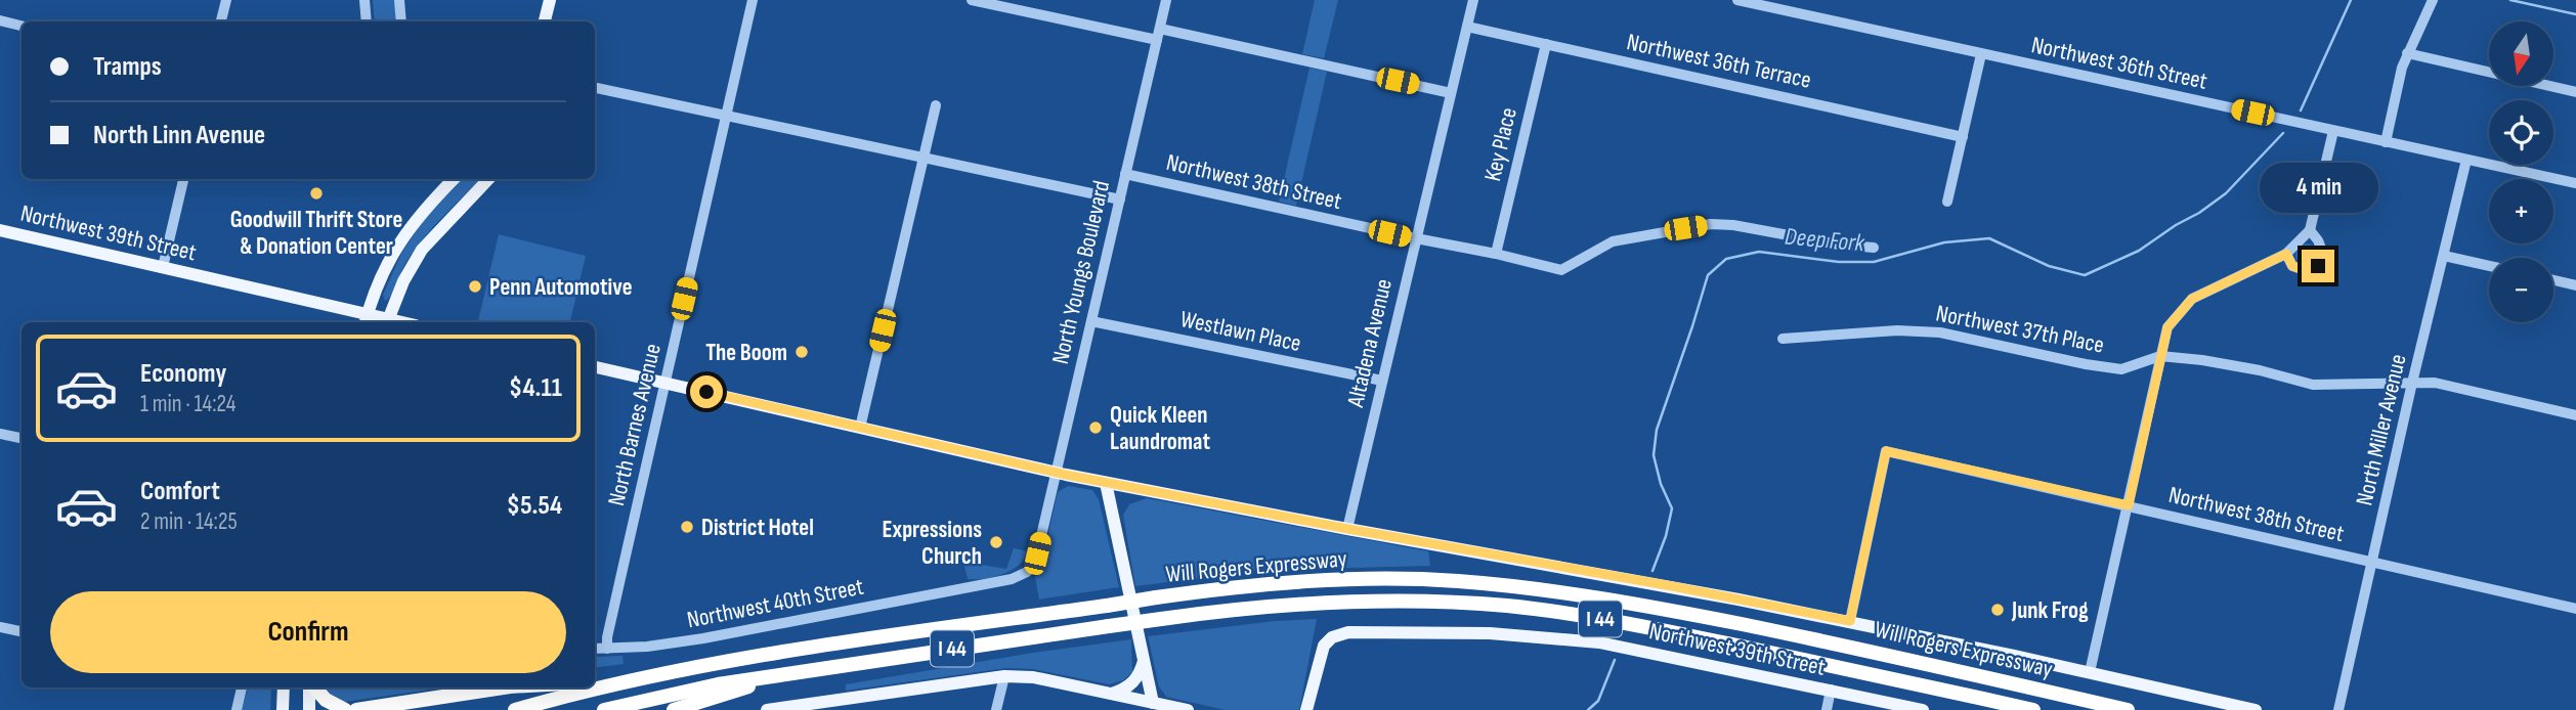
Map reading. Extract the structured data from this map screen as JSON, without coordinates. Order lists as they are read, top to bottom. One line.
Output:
{"streets":{"highway":["Will Rogers Expressway","I 44"],"main road":["Northwest 39th Street"],"street":["Northwest 36th Terrace","Northwest 36th Street","Key Place","Northwest 38th Street","North Youngs Boulevard","Northwest 37th Place","Westlawn Place","Altadena Avenue","North Barnes Avenue","North Miller Avenue","Northwest 40th Street"]},"crossings":[["Northwest 36th Terrace","Key Place"],["Northwest 36th Terrace","Altadena Avenue"],["Northwest 36th Street","North Miller Avenue"],["Key Place","Northwest 38th Street"],["Northwest 38th Street","Northwest 39th Street"],["Northwest 38th Street","North Youngs Boulevard"],["Northwest 38th Street","Altadena Avenue"],["Northwest 38th Street","North Miller Avenue"],["Northwest 39th Street","North Youngs Boulevard"],["Northwest 39th Street","Altadena Avenue"],["Northwest 39th Street","North Barnes Avenue"],["North Youngs Boulevard","Westlawn Place"],["North Youngs Boulevard","Northwest 40th Street"],["Westlawn Place","Altadena Avenue"],["North Barnes Avenue","Northwest 40th Street"]],"water":["Deep Fork"],"places":["Goodwill Thrift Store & Donation Center","Penn Automotive","The Boom","Quick Kleen Laundromat","District Hotel","Expressions Church","Junk Frog"],"north":"bottom","page":{"map_buttons":["+","−"],"banner":["Tramps","North Linn Avenue"],"bubble":"4 min","list":[{"name":"Economy","note":"1 min · 14:24","value":"$4.11"},{"name":"Comfort","note":"2 min · 14:25","value":"$5.54"}],"buttons":"Confirm"}}
